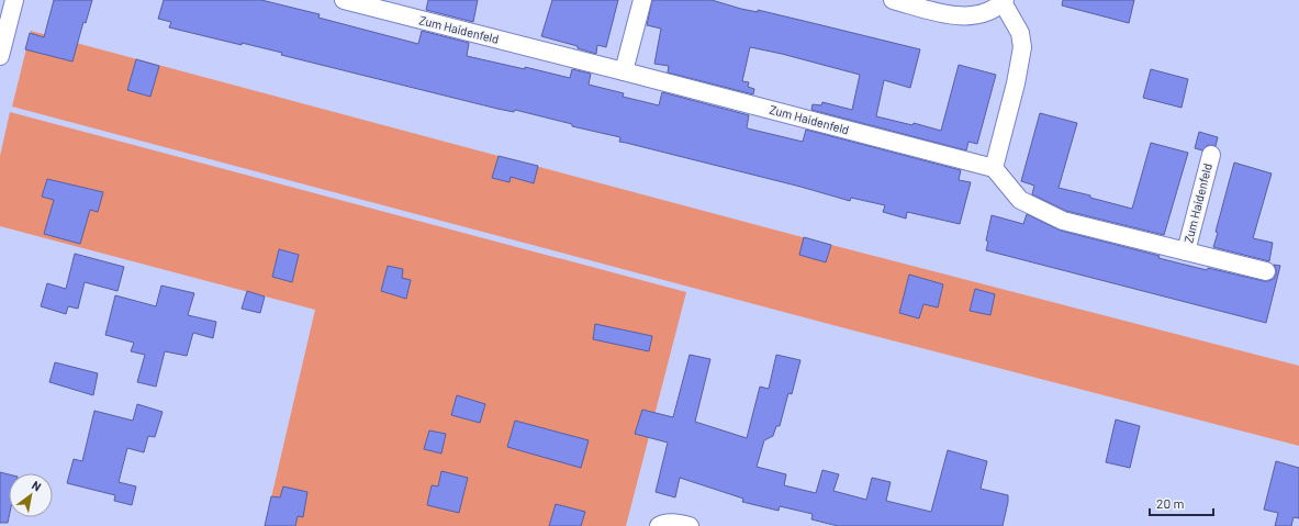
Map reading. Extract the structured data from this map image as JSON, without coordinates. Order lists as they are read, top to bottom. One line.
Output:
{"streets":{"street":["Zum Haidenfeld"]},"scale_bar":"20 m","north":"top right"}
